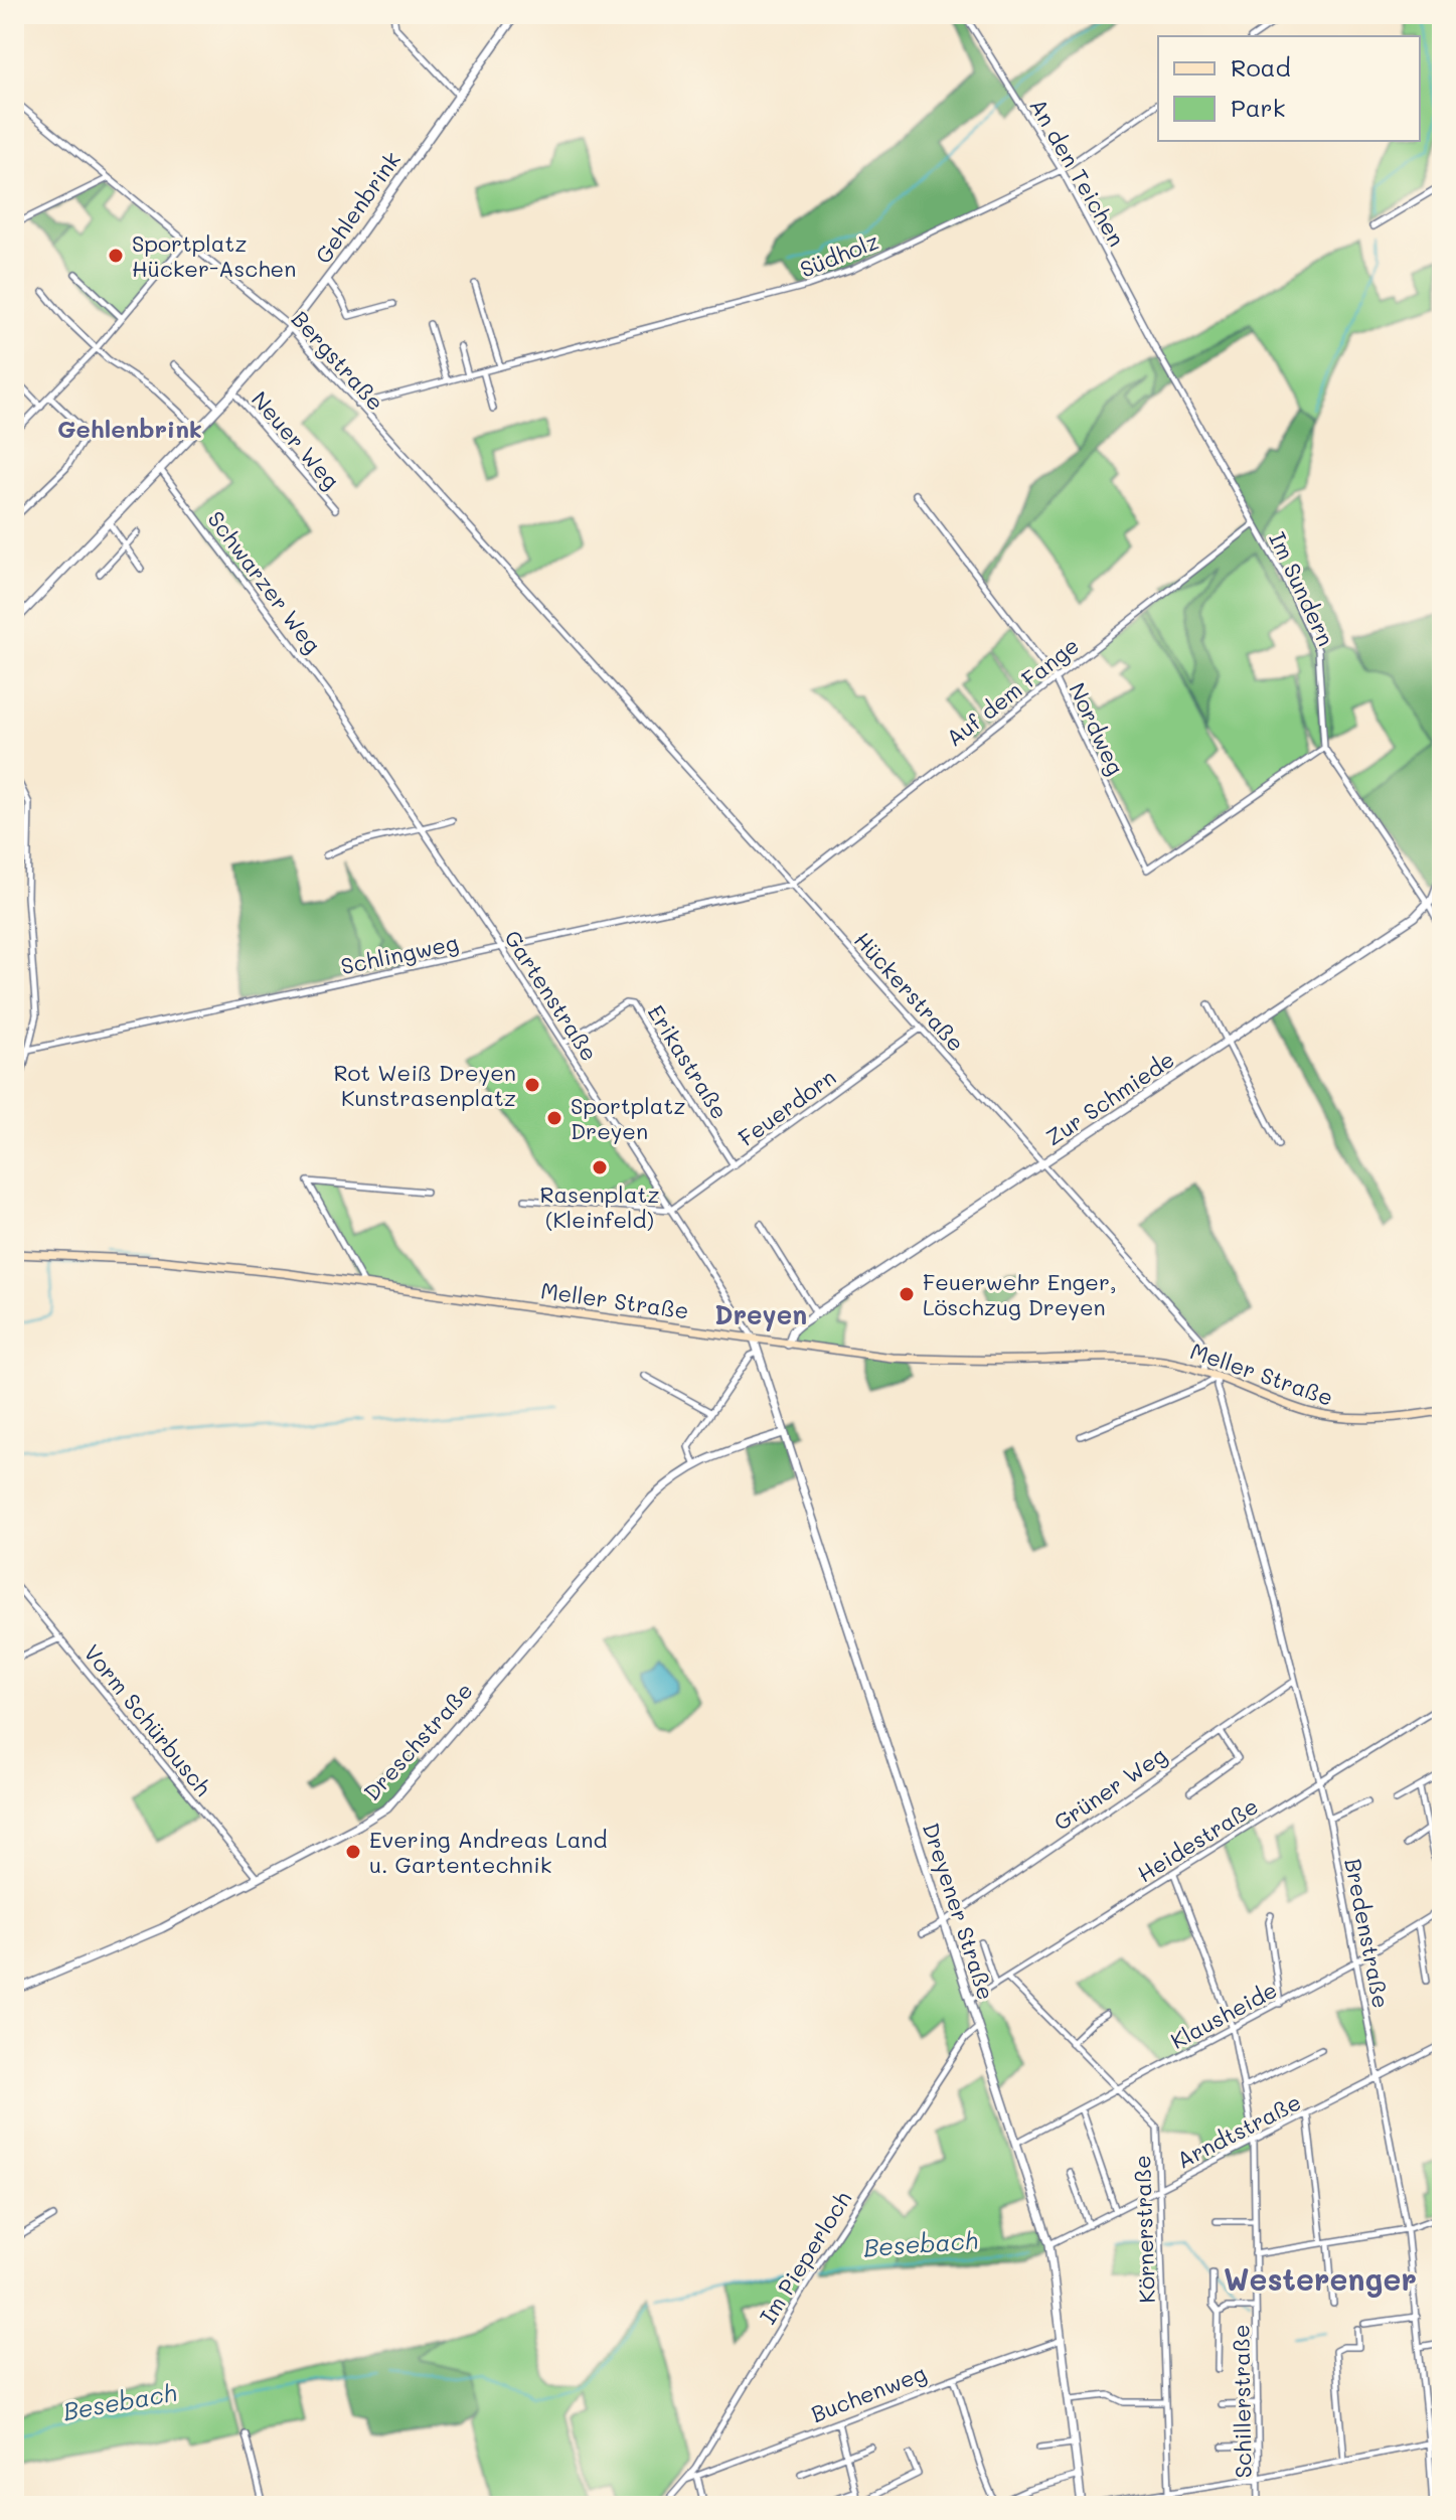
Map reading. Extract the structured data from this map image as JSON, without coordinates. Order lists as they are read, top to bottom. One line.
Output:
{"streets":{"main road":["Meller Straße"],"street":["An den Teichen","Gehlenbrink","Südholz","Bergstraße","Neuer Weg","Schwarzer Weg","Im Sundern","Auf dem Fange","Nordweg","Schlingweg","Hückerstraße","Gartenstraße","Erikastraße","Zur Schmiede","Feuerdorn","Vorm Schürbusch","Dreschstraße","Grüner Weg","Heidestraße","Dreyener Straße","Bredenstraße","Klausheide","Arndtstraße","Körnerstraße","Im Pieperloch","Buchenweg","Schillerstraße"]},"crossings":[["An den Teichen","Südholz"],["An den Teichen","Im Sundern"],["Gehlenbrink","Bergstraße"],["Gehlenbrink","Neuer Weg"],["Gehlenbrink","Schwarzer Weg"],["Südholz","Bergstraße"],["Bergstraße","Hückerstraße"],["Schwarzer Weg","Gartenstraße"],["Im Sundern","Auf dem Fange"],["Im Sundern","Nordweg"],["Auf dem Fange","Nordweg"],["Auf dem Fange","Schlingweg"],["Auf dem Fange","Hückerstraße"],["Schlingweg","Hückerstraße"],["Schlingweg","Gartenstraße"],["Hückerstraße","Zur Schmiede"],["Hückerstraße","Feuerdorn"],["Hückerstraße","Meller Straße"],["Gartenstraße","Erikastraße"],["Gartenstraße","Feuerdorn"],["Gartenstraße","Meller Straße"],["Gartenstraße","Dreyener Straße"],["Erikastraße","Feuerdorn"],["Zur Schmiede","Meller Straße"],["Meller Straße","Dreyener Straße"],["Meller Straße","Bredenstraße"],["Vorm Schürbusch","Dreschstraße"],["Dreschstraße","Dreyener Straße"],["Grüner Weg","Dreyener Straße"],["Grüner Weg","Bredenstraße"],["Heidestraße","Dreyener Straße"],["Heidestraße","Bredenstraße"],["Heidestraße","Körnerstraße"],["Heidestraße","Schillerstraße"],["Dreyener Straße","Klausheide"],["Dreyener Straße","Arndtstraße"],["Dreyener Straße","Im Pieperloch"],["Dreyener Straße","Buchenweg"],["Bredenstraße","Klausheide"],["Bredenstraße","Arndtstraße"],["Klausheide","Körnerstraße"],["Klausheide","Schillerstraße"],["Arndtstraße","Körnerstraße"],["Arndtstraße","Schillerstraße"],["Im Pieperloch","Buchenweg"]],"districts":["Gehlenbrink","Dreyen","Westerenger"],"water":["Besebach"],"places":["Sportplatz Hücker-Aschen","Rot Weiß Dreyen Kunstrasenplatz","Sportplatz Dreyen","Rasenplatz (Kleinfeld)","Feuerwehr Enger, Löschzug Dreyen","Evering Andreas Land u. Gartentechnik"],"legend":["Road","Park"]}
